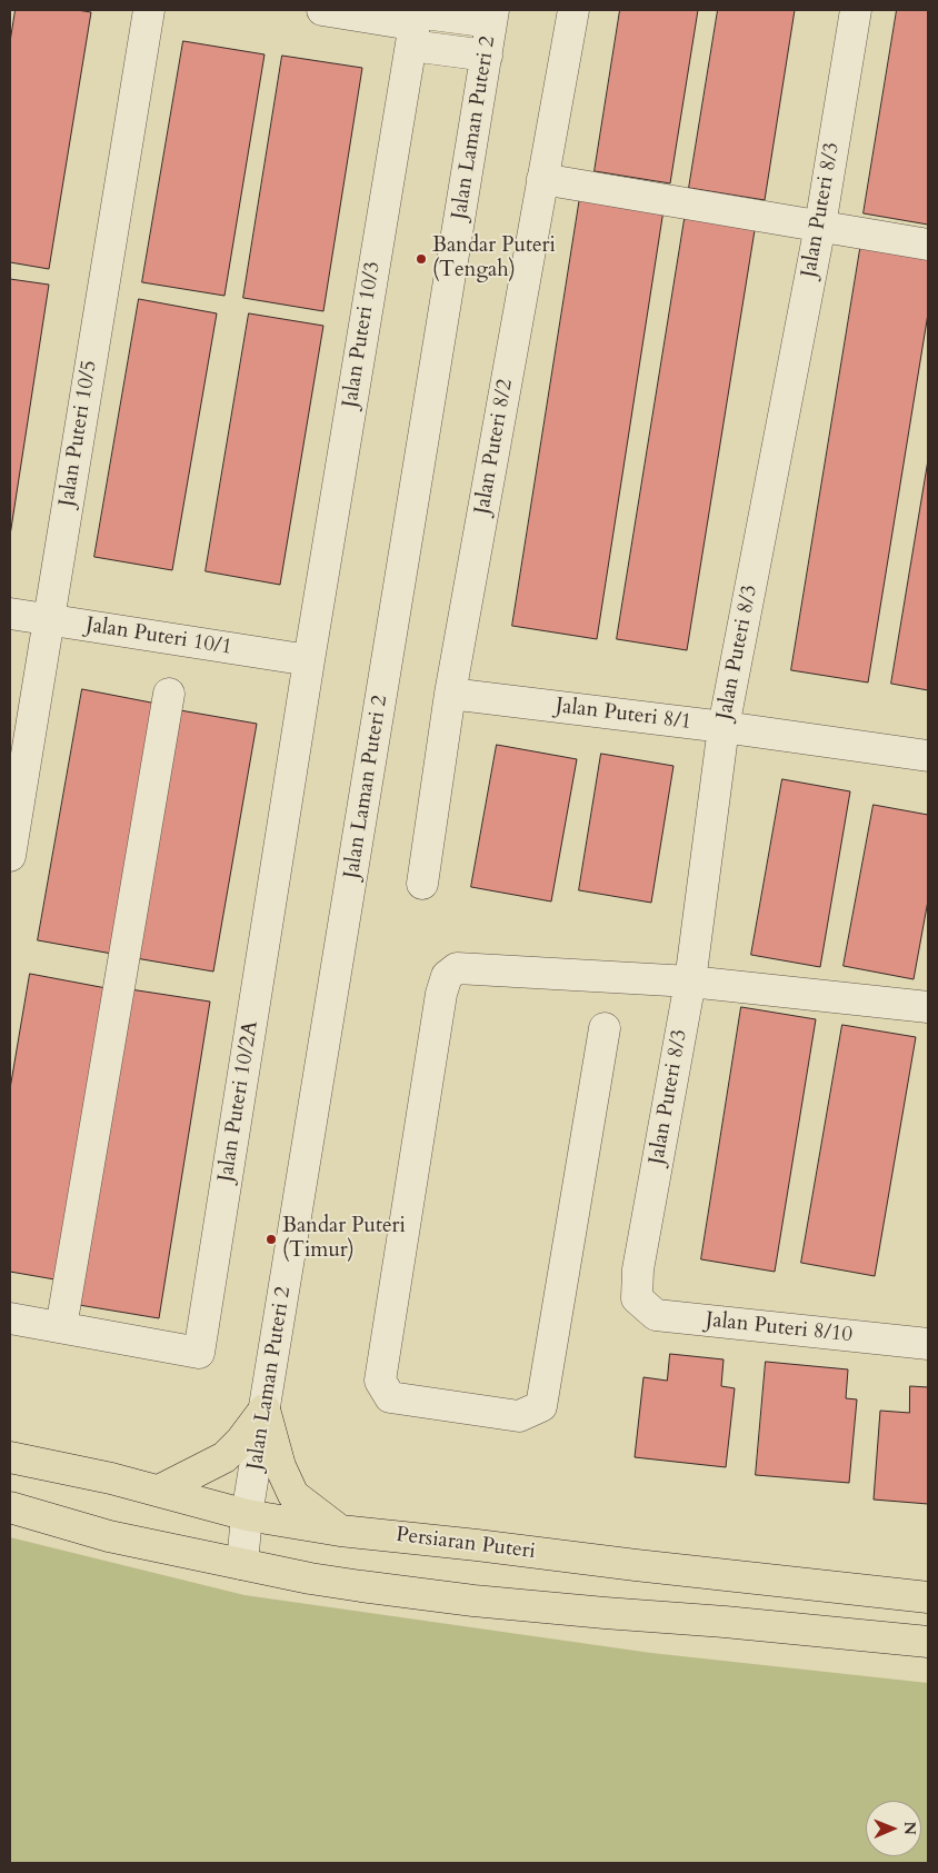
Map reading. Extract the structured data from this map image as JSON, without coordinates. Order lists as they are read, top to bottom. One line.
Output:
{"streets":{"main road":["Persiaran Puteri"],"street":["Jalan Laman Puteri 2","Jalan Puteri 8/3","Jalan Puteri 10/3","Jalan Puteri 10/5","Jalan Puteri 8/2","Jalan Puteri 10/1","Jalan Puteri 8/1","Jalan Puteri 10/2A","Jalan Puteri 8/10"]},"crossings":[["Jalan Laman Puteri 2","Persiaran Puteri"],["Jalan Puteri 8/3","Jalan Puteri 8/1"],["Jalan Puteri 8/3","Jalan Puteri 8/10"],["Jalan Puteri 10/3","Jalan Puteri 10/1"],["Jalan Puteri 10/3","Jalan Puteri 10/2A"],["Jalan Puteri 10/5","Jalan Puteri 10/1"],["Jalan Puteri 8/2","Jalan Puteri 8/1"],["Jalan Puteri 10/1","Jalan Puteri 10/2A"]],"places":["Bandar Puteri (Tengah)","Bandar Puteri (Timur)"],"north":"right"}
